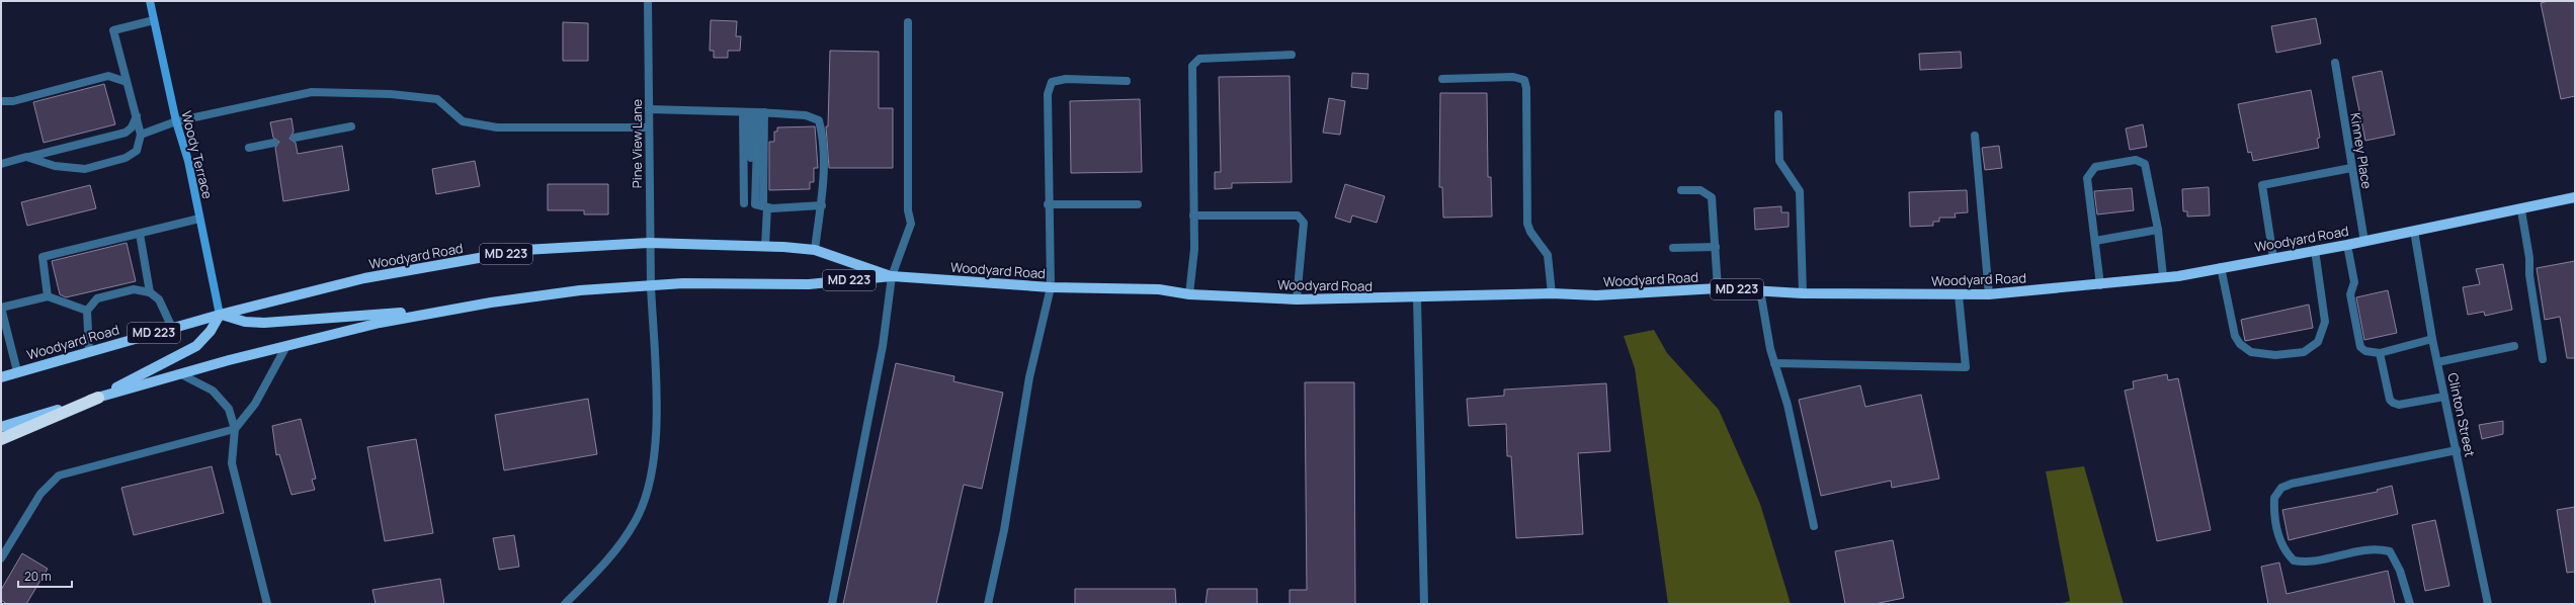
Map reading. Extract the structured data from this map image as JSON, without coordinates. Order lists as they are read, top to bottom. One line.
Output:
{"streets":{"main road":["Woodyard Road","MD 223"],"street":["Pine View Lane","Kinney Place","Woody Terrace","Clinton Street"]},"crossings":[["Pine View Lane","Woodyard Road"],["Kinney Place","Woodyard Road"],["Woody Terrace","Woodyard Road"],["Woodyard Road","Clinton Street"]],"scale_bar":"20 m"}
